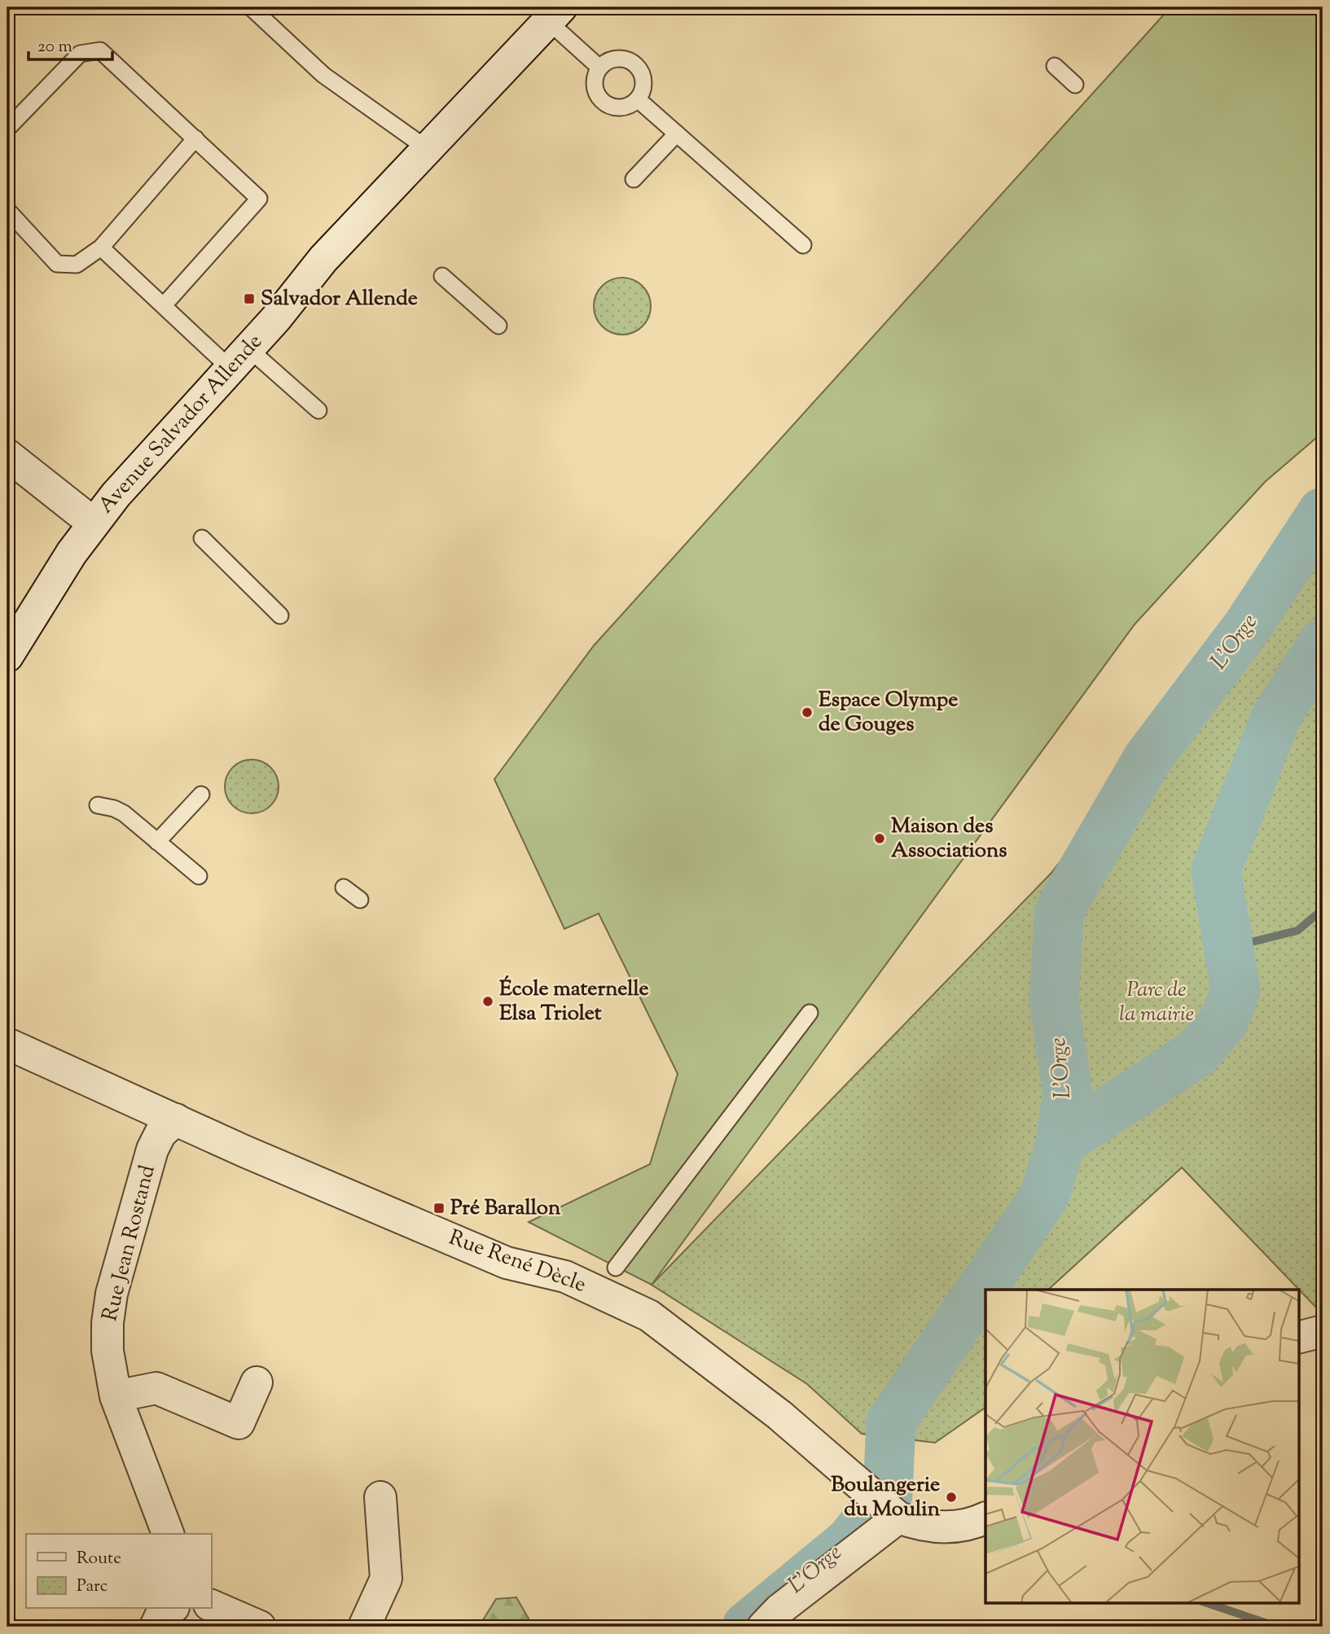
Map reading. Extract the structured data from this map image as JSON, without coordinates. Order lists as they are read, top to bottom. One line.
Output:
{"streets":{"street":["Avenue Salvador Allende","Rue Jean Rostand","Rue René Dècle"]},"crossings":[["Rue Jean Rostand","Rue René Dècle"]],"water":["L'Orge"],"parks":["Parc de la mairie"],"places":{"transit":["Salvador Allende","Pré Barallon"],"other":["Espace Olympe de Gouges","Maison des Associations","École maternelle Elsa Triolet","Boulangerie du Moulin"]},"legend":["Route","Parc"],"scale_bar":"20 m"}
